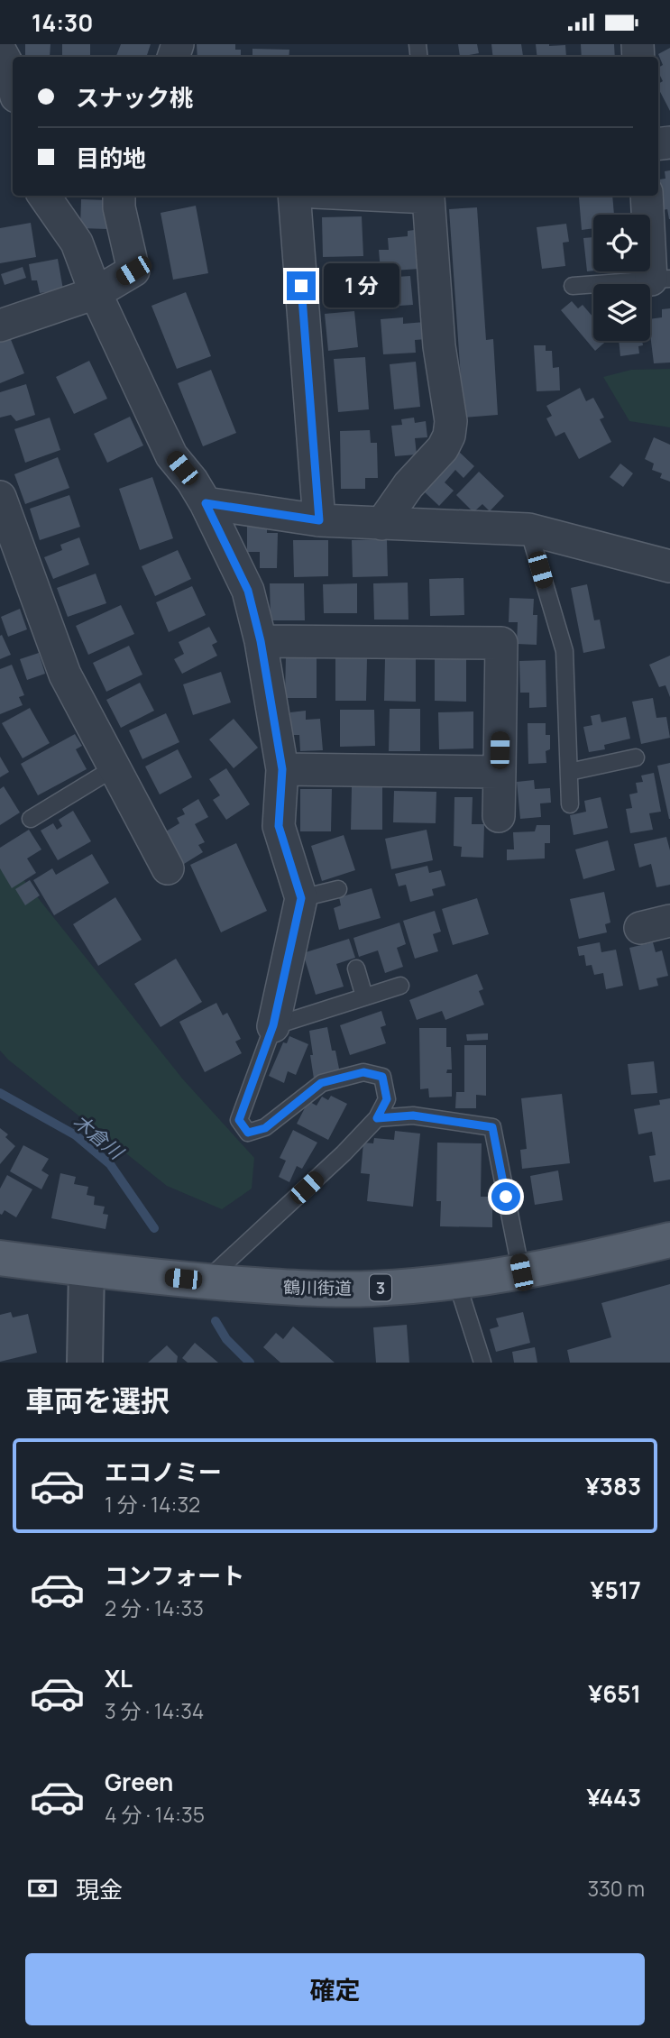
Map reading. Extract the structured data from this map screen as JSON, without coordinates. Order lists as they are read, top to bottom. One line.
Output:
{"streets":{"main road":["鶴川街道","3"]},"water":["木倉川"],"page":{"status":"14:30","banner":["スナック桃","目的地"],"bubble":"1 分","heading":"車両を選択","list":[{"name":"エコノミー","note":"1 分 · 14:32","value":"¥383"},{"name":"コンフォート","note":"2 分 · 14:33","value":"¥517"},{"name":"XL","note":"3 分 · 14:34","value":"¥651"},{"name":"Green","note":"4 分 · 14:35","value":"¥443"}],"pay":["現金","330 m"],"buttons":"確定"}}
